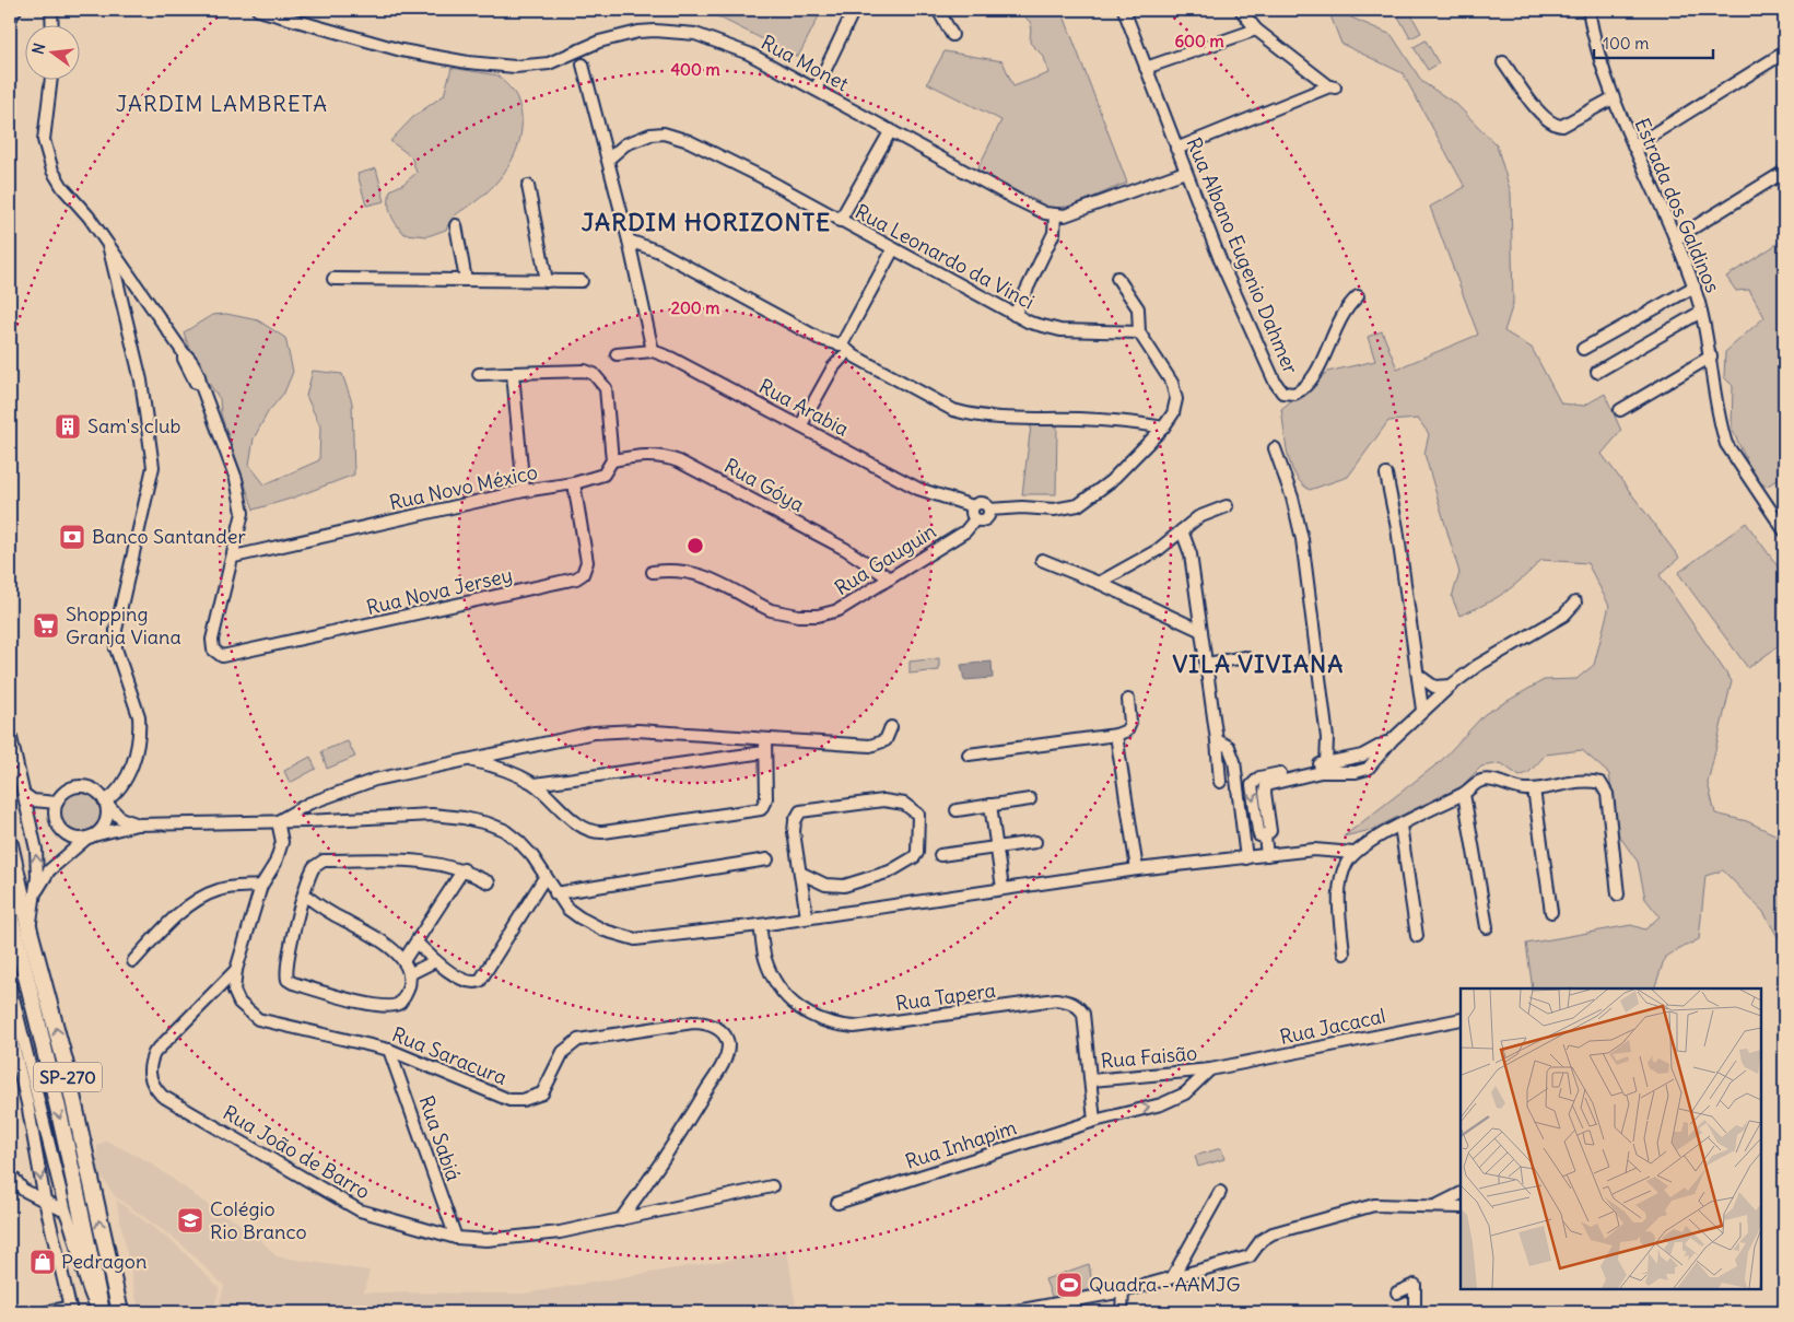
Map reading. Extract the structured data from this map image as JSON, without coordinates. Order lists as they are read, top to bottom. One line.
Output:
{"streets":{"highway":["SP-270"],"street":["Rua Monet","Estrada dos Galdinos","Rua Albano Eugenio Dahmer","Rua Leonardo da Vinci","Rua Arabia","Rua Góya","Rua Novo México","Rua Gauguin","Rua Nova Jersey","Rua Tapera","Rua Jacacal","Rua Saracura","Rua Faisão","Rua Sabiá","Rua Inhapim","Rua João de Barro"]},"crossings":[["Rua Arabia","Rua Gauguin"],["Rua Góya","Rua Novo México"],["Rua Góya","Rua Gauguin"],["Rua Novo México","Rua Nova Jersey"],["Rua Tapera","Rua Faisão"],["Rua Tapera","Rua Inhapim"],["Rua Jacacal","Rua Faisão"],["Rua Saracura","Rua Sabiá"],["Rua Saracura","Rua João de Barro"],["Rua Faisão","Rua Inhapim"],["Rua Sabiá","Rua João de Barro"]],"districts":["JARDIM LAMBRETA","JARDIM HORIZONTE","VILA VIVIANA"],"places":{"building":["Sam's club"],"bank":["Banco Santander"],"supermarket":["Shopping Granja Viana"],"school or university":["Colégio Rio Branco"],"shop":["Pedragon"],"sports":["Quadra - AAMJG"]},"scale_bar":"100 m","north":"left","rings":["600 m","400 m","200 m"]}
